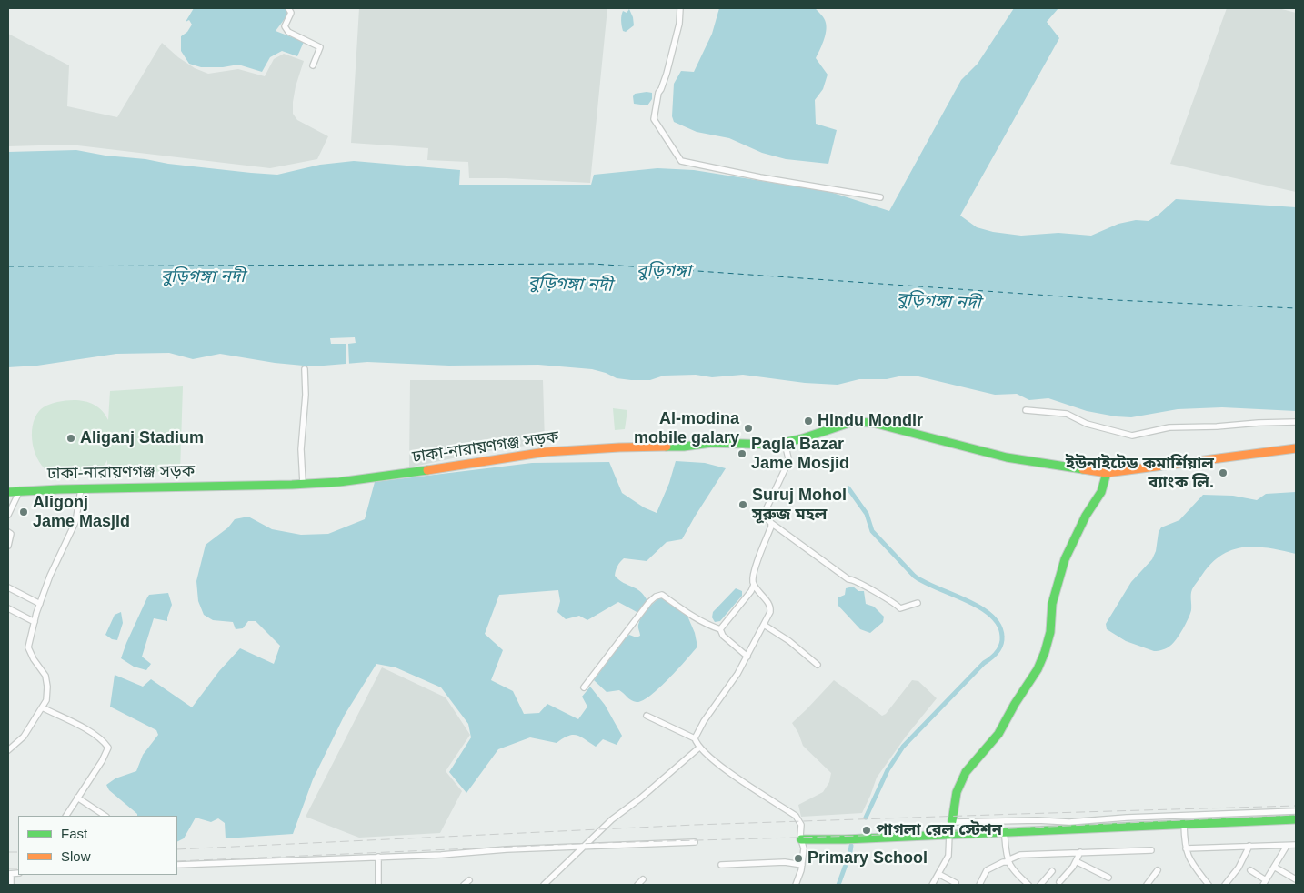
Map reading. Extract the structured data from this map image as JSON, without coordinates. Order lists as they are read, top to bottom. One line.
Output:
{"streets":{"main road":["ঢাকা-নারায়ণগঞ্জ সড়ক"]},"water":["বুড়িগঙ্গা","বুড়িগঙ্গা নদী"],"places":["Hindu Mondir","Al-modina mobile galary","Aliganj Stadium","Pagla Bazar Jame Mosjid","ইউনাইটেড কমার্শিয়াল ব্যাংক লি.","Suruj Mohol সূরুজ মহল","Aligonj Jame Masjid","পাগলা রেল স্টেশন","Primary School"],"legend":["Fast","Slow"]}
